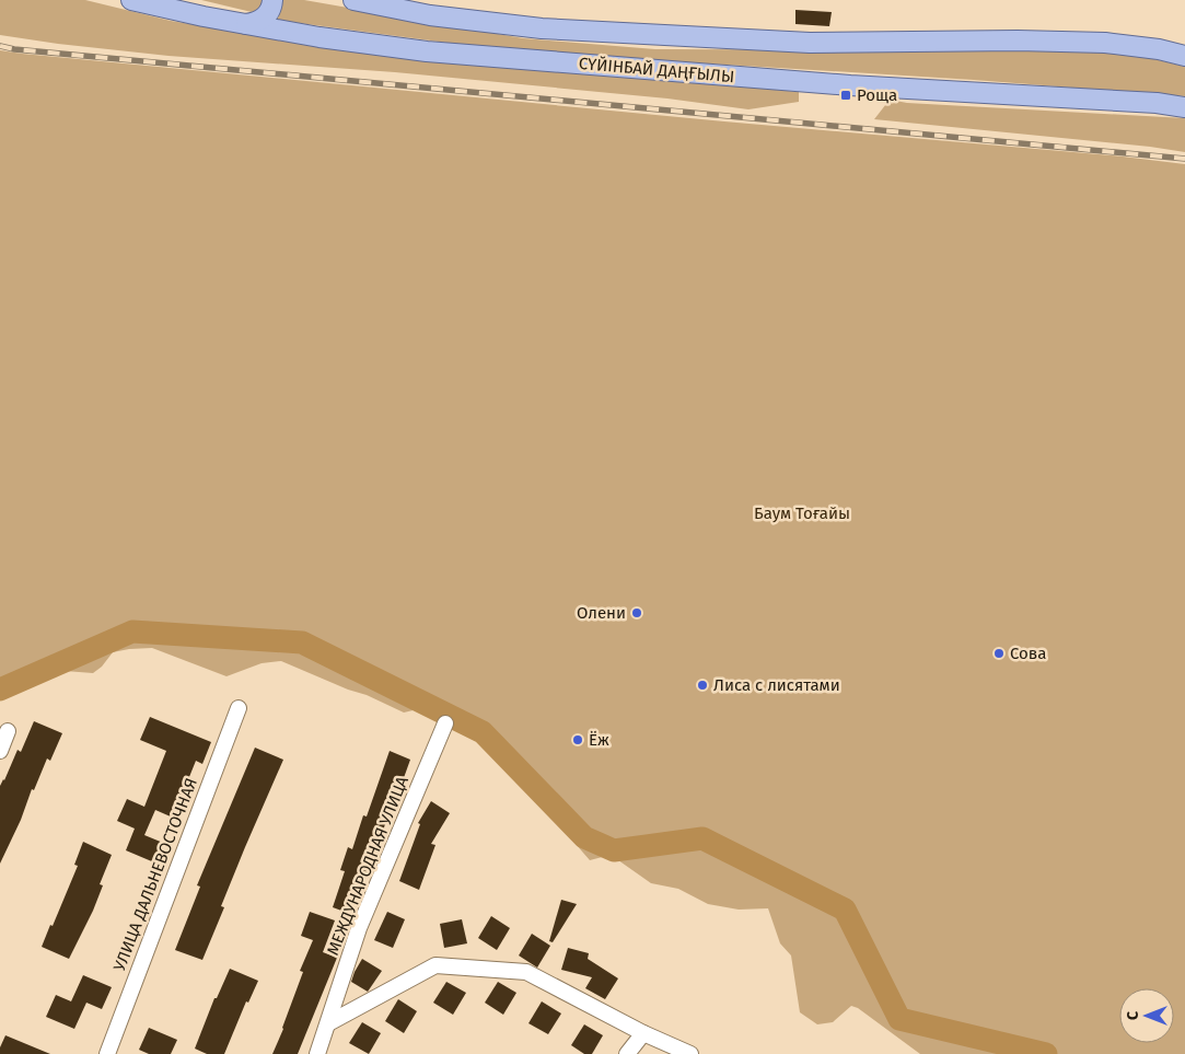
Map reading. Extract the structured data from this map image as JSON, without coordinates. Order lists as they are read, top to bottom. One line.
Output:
{"streets":{"main road":["СҮЙІНБАЙ ДАҢҒЫЛЫ"],"street":["МЕЖДУНАРОДНАЯ УЛИЦА","УЛИЦА ДАЛЬНЕВОСТОЧНАЯ"]},"parks":["Баум Тоғайы"],"places":{"transit":["Роща"],"other":["Олени","Сова","Лиса с лисятами","Ёж"]},"north":"left"}
